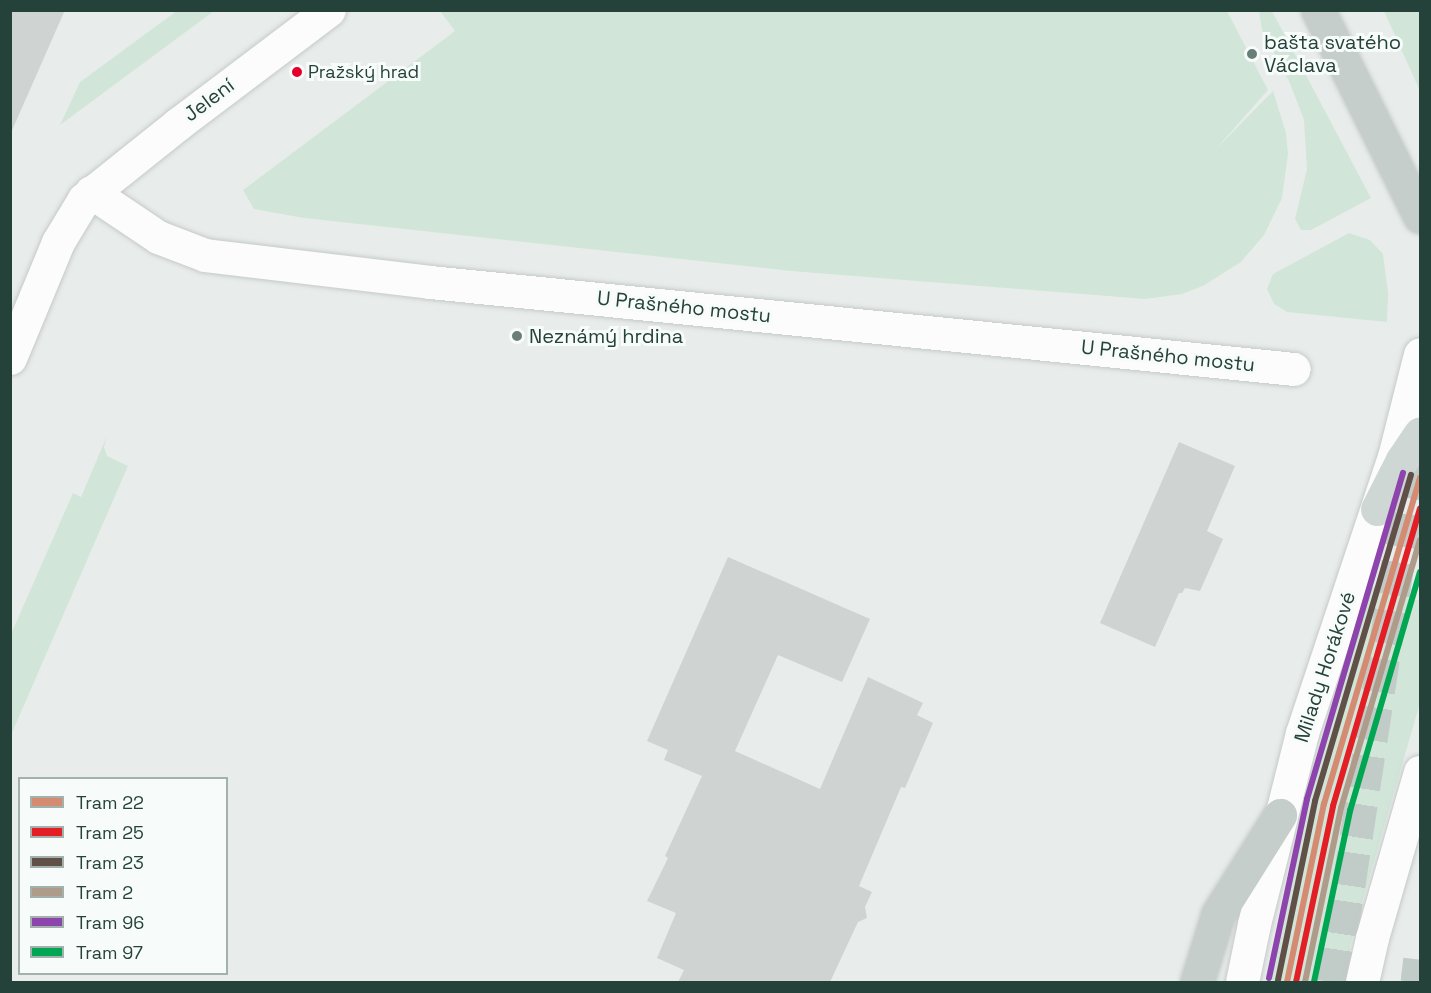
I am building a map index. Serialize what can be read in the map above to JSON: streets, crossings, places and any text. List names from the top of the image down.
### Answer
{
  "streets": {
    "main road": ["Jelení", "U Prašného mostu", "Milady Horákové"]
  },
  "crossings": [
    ["Jelení", "U Prašného mostu"]
  ],
  "places": ["bašta svatého Václava", "Pražský hrad", "Neznámý hrdina"],
  "lines": [
    "tram line 96",
    "tram line 23",
    "tram line 22",
    "tram line 25",
    "tram line 2",
    "tram line 97"
  ],
  "legend": [
    "Tram 22",
    "Tram 25",
    "Tram 23",
    "Tram 2",
    "Tram 96",
    "Tram 97"
  ]
}
